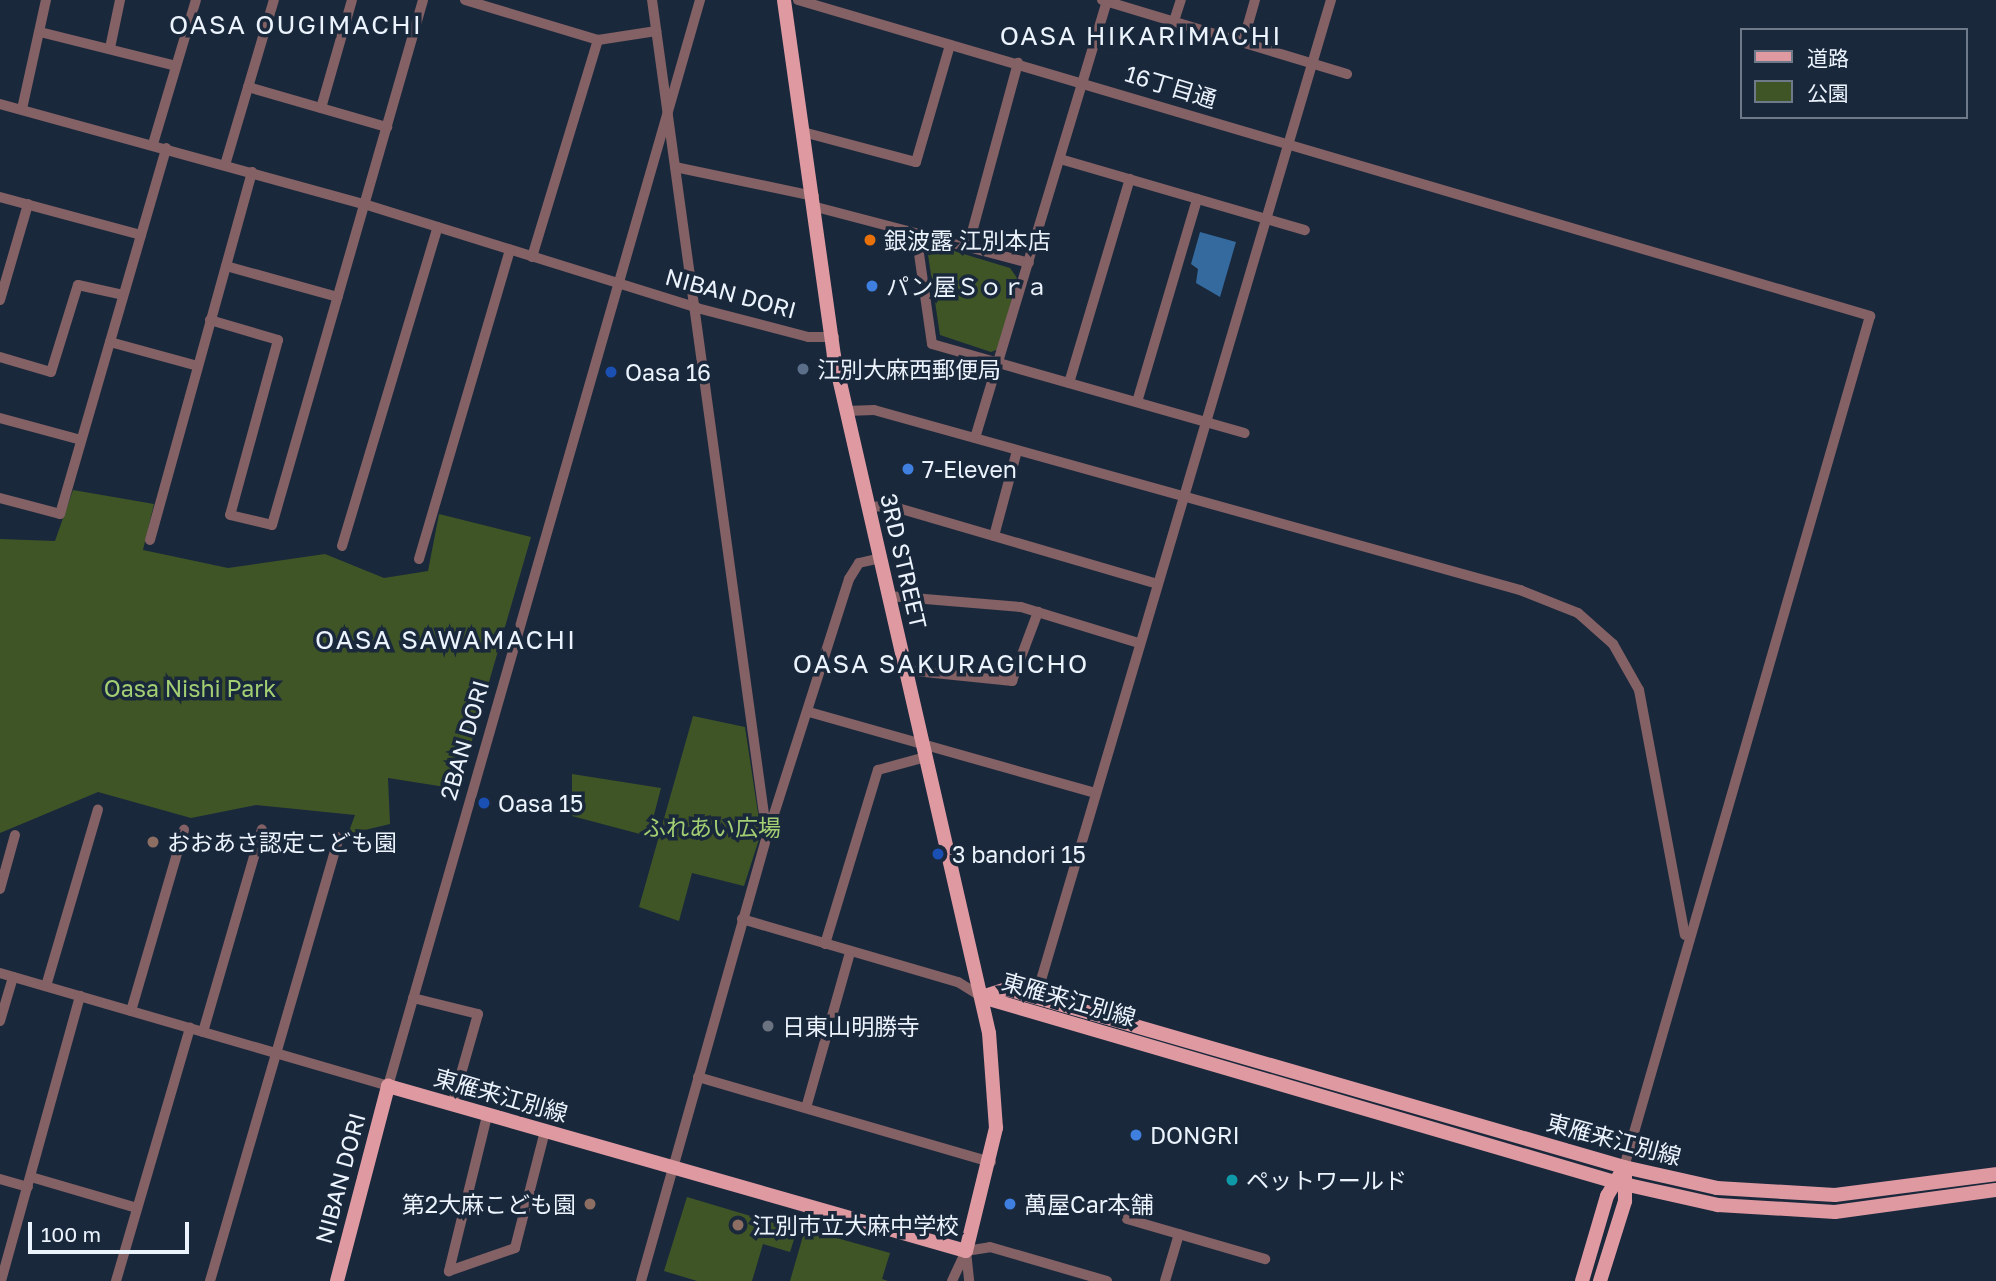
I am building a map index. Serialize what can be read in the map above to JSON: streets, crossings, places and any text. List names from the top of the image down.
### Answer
{
  "streets": {
    "main road": ["NIBAN DORI", "3RD STREET", "東雁来江別線"],
    "street": ["16丁目通", "2BAN DORI"]
  },
  "crossings": [
    ["NIBAN DORI", "3RD STREET"],
    ["NIBAN DORI", "2BAN DORI"],
    ["NIBAN DORI", "東雁来江別線"],
    ["3RD STREET", "東雁来江別線"],
    ["2BAN DORI", "東雁来江別線"]
  ],
  "districts": [
    "OASA OUGIMACHI",
    "OASA HIKARIMACHI",
    "OASA SAWAMACHI",
    "OASA SAKURAGICHO"
  ],
  "parks": ["Oasa Nishi Park", "ふれあい広場"],
  "places": [
    "銀波露 江別本店",
    "パン屋Ｓｏｒａ",
    "江別大麻西郵便局",
    "Oasa 16",
    "7-Eleven",
    "Oasa 15",
    "おおあさ認定こども園",
    "3 bandori 15",
    "日東山明勝寺",
    "DONGRI",
    "ペットワールド",
    "第2大麻こども園",
    "萬屋Car本舗",
    "江別市立大麻中学校"
  ],
  "legend": ["道路", "公園"],
  "scale_bar": "100 m"
}
